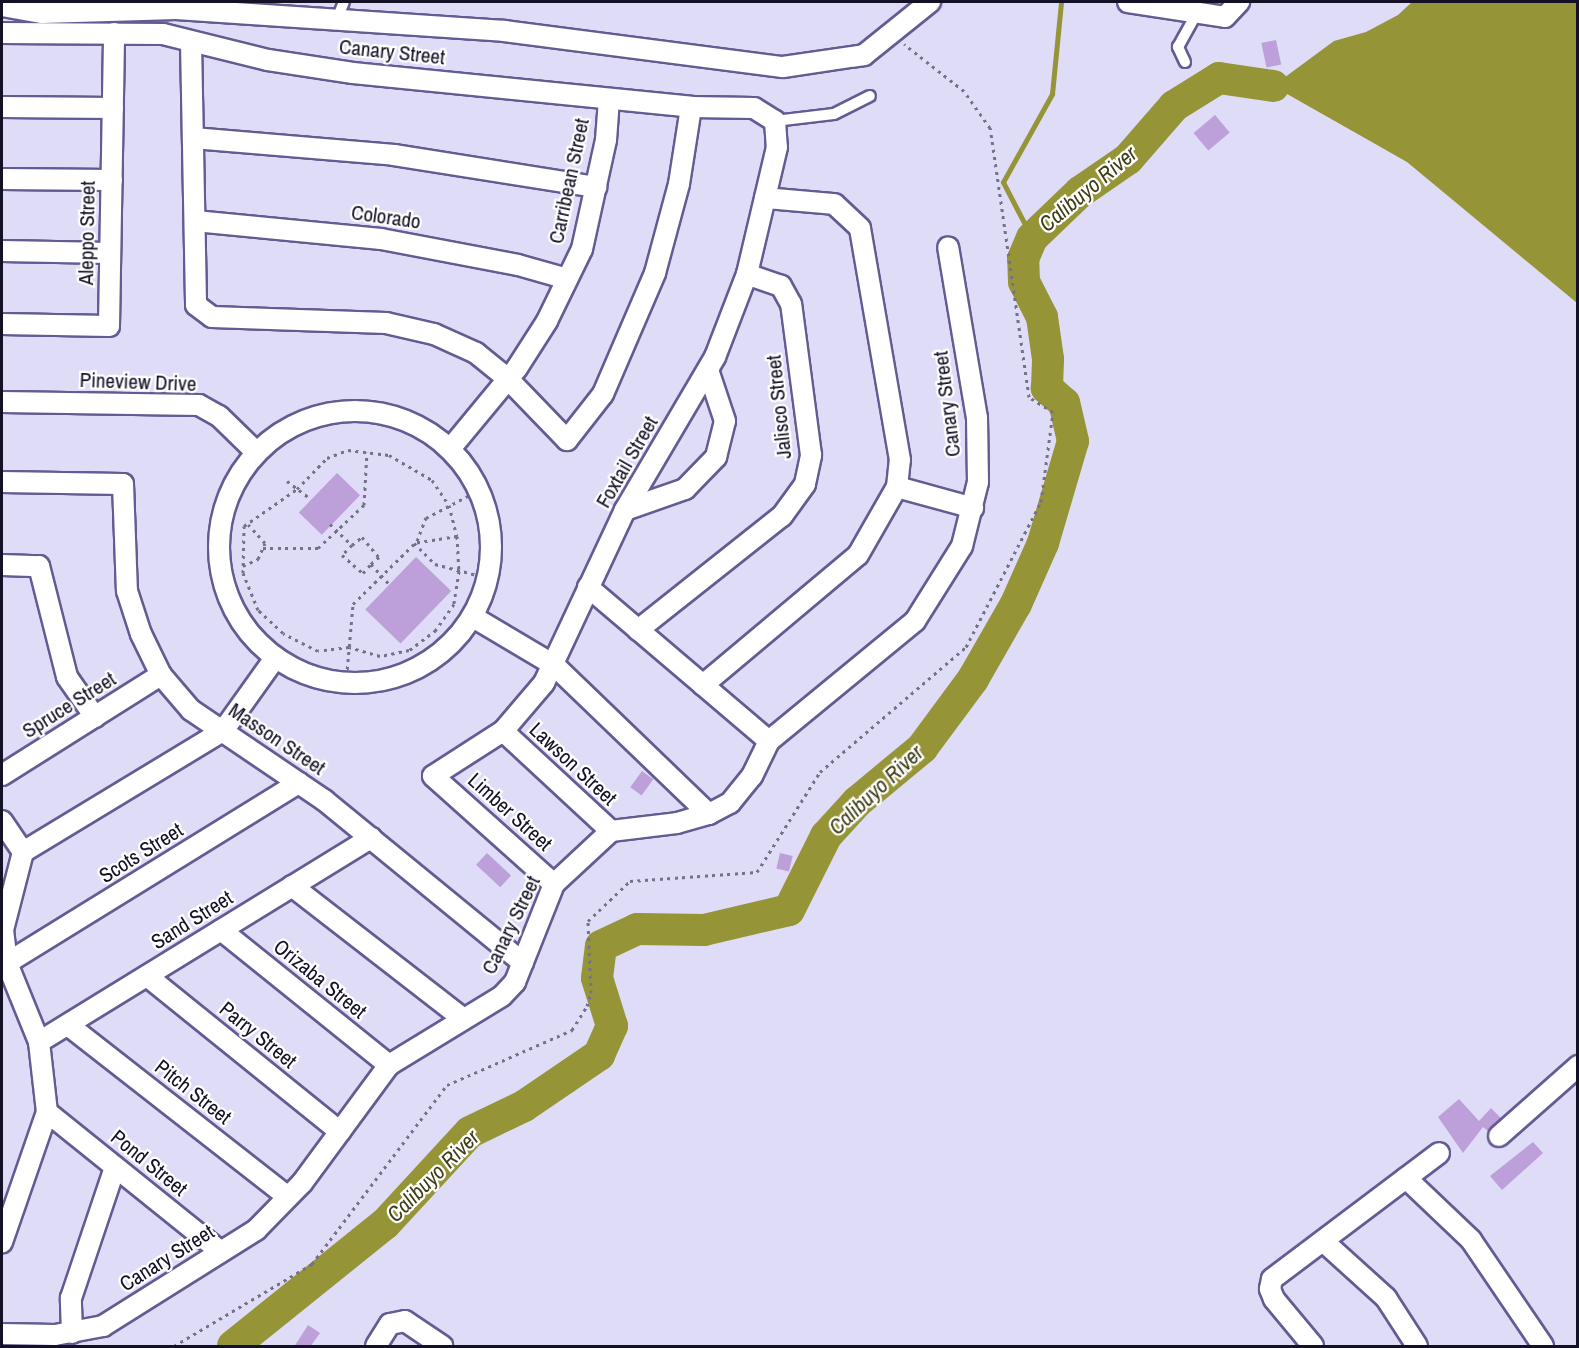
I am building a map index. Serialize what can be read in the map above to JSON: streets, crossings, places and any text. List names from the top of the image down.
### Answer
{
  "streets": {
    "street": [
      "Canary Street",
      "Carribean Street",
      "Colorado",
      "Aleppo Street",
      "Pineview Drive",
      "Jalisco Street",
      "Foxtail Street",
      "Spruce Street",
      "Masson Street",
      "Lawson Street",
      "Limber Street",
      "Scots Street",
      "Sand Street",
      "Orizaba Street",
      "Parry Street",
      "Pitch Street",
      "Pond Street"
    ]
  },
  "crossings": [
    ["Canary Street", "Carribean Street"],
    ["Canary Street", "Aleppo Street"],
    ["Canary Street", "Foxtail Street"],
    ["Canary Street", "Masson Street"],
    ["Canary Street", "Lawson Street"],
    ["Canary Street", "Limber Street"],
    ["Canary Street", "Orizaba Street"],
    ["Canary Street", "Parry Street"],
    ["Canary Street", "Pitch Street"],
    ["Canary Street", "Pond Street"],
    ["Carribean Street", "Colorado"],
    ["Jalisco Street", "Foxtail Street"],
    ["Foxtail Street", "Lawson Street"],
    ["Foxtail Street", "Limber Street"],
    ["Spruce Street", "Masson Street"],
    ["Masson Street", "Scots Street"],
    ["Masson Street", "Sand Street"],
    ["Sand Street", "Orizaba Street"],
    ["Sand Street", "Parry Street"],
    ["Sand Street", "Pitch Street"]
  ],
  "water": ["Calibuyo River"]
}
